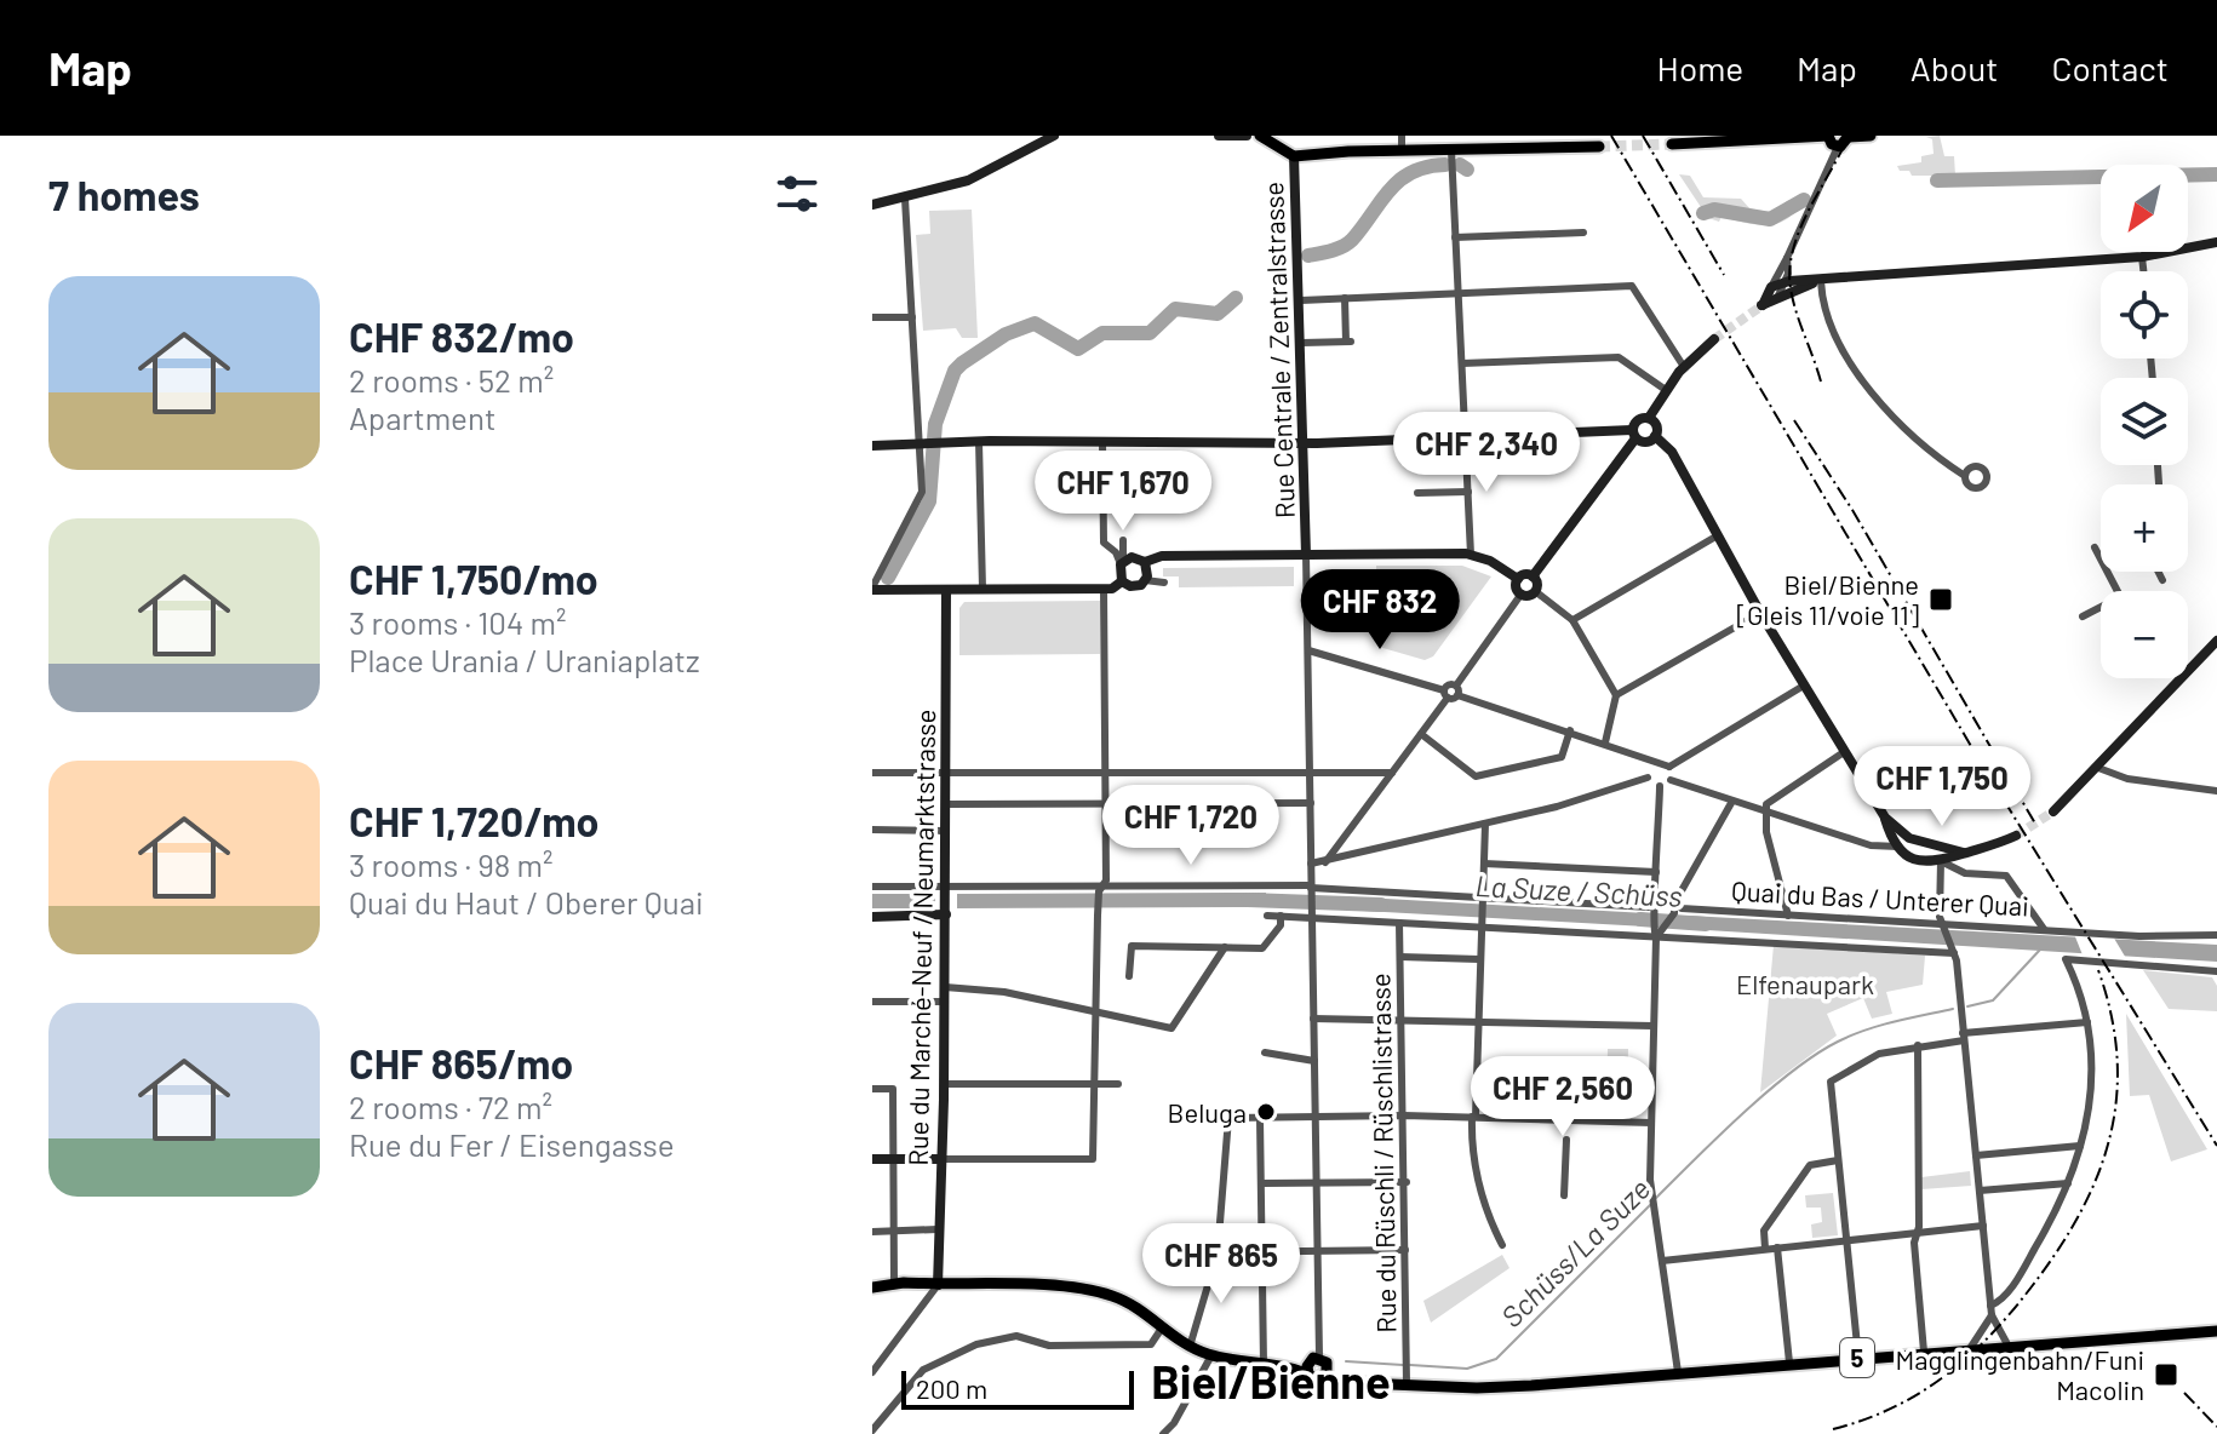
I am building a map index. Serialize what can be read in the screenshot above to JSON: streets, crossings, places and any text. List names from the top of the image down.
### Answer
{
  "streets": {
    "main road": ["Rue Centrale / Zentralstrasse", "Rue du Marché-Neuf / Neumarktstrasse", "5"],
    "street": ["Quai du Bas / Unterer Quai", "Rue du Rüschli / Rüschlistrasse"]
  },
  "crossings": [
    ["Rue Centrale / Zentralstrasse", "Quai du Bas / Unterer Quai"],
    ["Rue Centrale / Zentralstrasse", "5"],
    ["Quai du Bas / Unterer Quai", "Rue du Marché-Neuf / Neumarktstrasse"],
    ["Quai du Bas / Unterer Quai", "Rue du Rüschli / Rüschlistrasse"],
    ["Rue du Marché-Neuf / Neumarktstrasse", "5"],
    ["Rue du Rüschli / Rüschlistrasse", "5"]
  ],
  "districts": ["Biel/Bienne"],
  "water": ["La Suze / Schüss", "Schüss/La Suze"],
  "parks": ["Elfenaupark"],
  "places": {
    "transit": ["Biel/Bienne [Gleis 11/voie 11]", "Magglingenbahn/Funi Macolin"],
    "other": ["Beluga"]
  },
  "scale_bar": "200 m",
  "north": "bottom left",
  "page": {
    "header": "Map",
    "nav": [
      "Home",
      "Map",
      "About",
      "Contact"
    ],
    "heading": "7 homes",
    "map_buttons": ["+", "−"],
    "list": [
      {
        "name": "CHF 832/mo",
        "note": "2 rooms · 52 m² · Apartment"
      },
      {
        "name": "CHF 1,750/mo",
        "note": "3 rooms · 104 m² · Place Urania / Uraniaplatz"
      },
      {
        "name": "CHF 1,720/mo",
        "note": "3 rooms · 98 m² · Quai du Haut / Oberer Quai"
      },
      {
        "name": "CHF 865/mo",
        "note": "2 rooms · 72 m² · Rue du Fer / Eisengasse"
      }
    ],
    "price": [
      "CHF 2,340",
      "CHF 1,670",
      "CHF 832",
      "CHF 1,750",
      "CHF 1,720",
      "CHF 2,560",
      "CHF 865"
    ],
    "scale": "200 m"
  }
}
